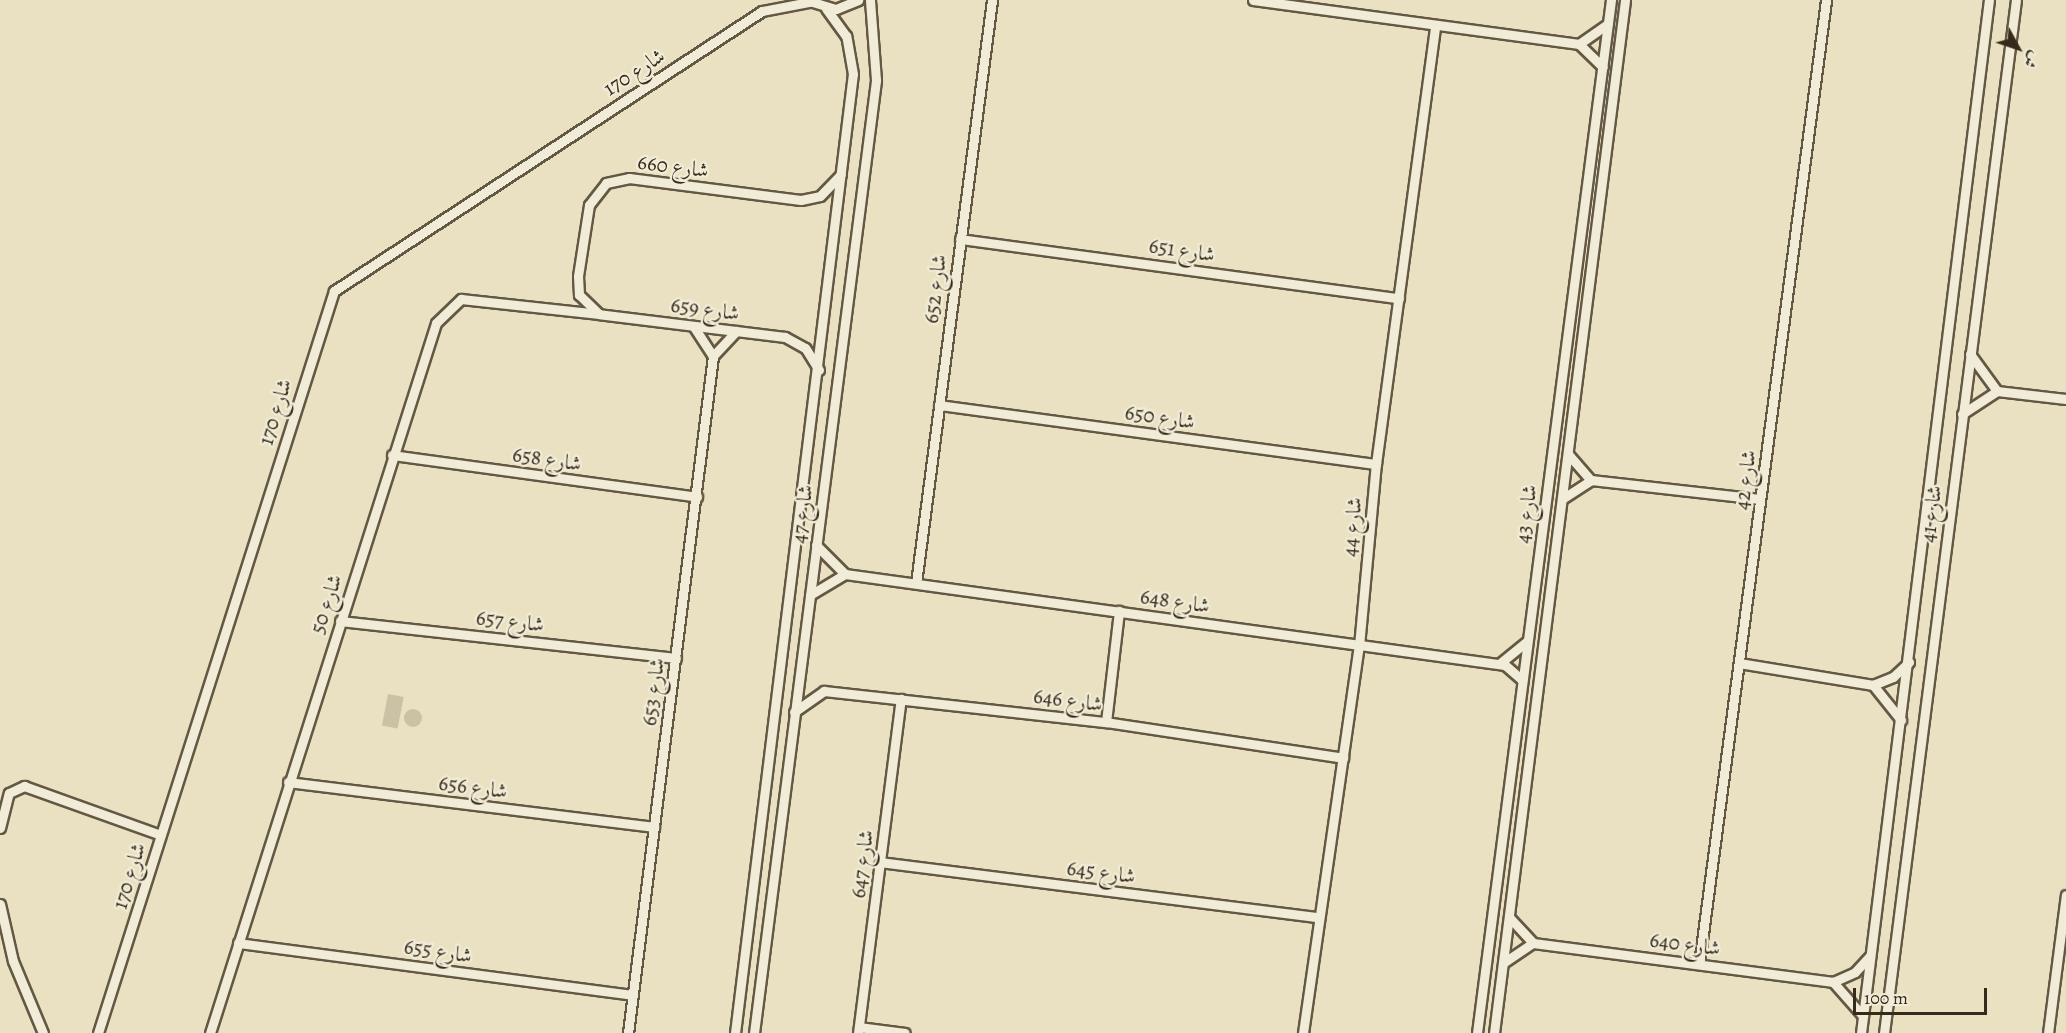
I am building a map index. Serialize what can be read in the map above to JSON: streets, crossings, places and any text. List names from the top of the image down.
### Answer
{
  "streets": {
    "street": [
      "شارع 170",
      "شارع 660",
      "شارع 651",
      "شارع 652",
      "شارع 659",
      "شارع 650",
      "شارع 658",
      "شارع 42",
      "شارع 47",
      "شارع 43",
      "شارع 41",
      "شارع 44",
      "شارع 648",
      "شارع 50",
      "شارع 657",
      "شارع 653",
      "شارع 646",
      "شارع 656",
      "شارع 647",
      "شارع 645",
      "شارع 640",
      "شارع 655"
    ]
  },
  "crossings": [
    ["شارع 660", "شارع 47"],
    ["شارع 651", "شارع 652"],
    ["شارع 651", "شارع 44"],
    ["شارع 652", "شارع 650"],
    ["شارع 652", "شارع 648"],
    ["شارع 659", "شارع 47"],
    ["شارع 659", "شارع 50"],
    ["شارع 650", "شارع 44"],
    ["شارع 658", "شارع 50"],
    ["شارع 658", "شارع 653"],
    ["شارع 42", "شارع 640"],
    ["شارع 47", "شارع 646"],
    ["شارع 43", "شارع 648"],
    ["شارع 44", "شارع 648"],
    ["شارع 44", "شارع 646"],
    ["شارع 44", "شارع 645"],
    ["شارع 50", "شارع 657"],
    ["شارع 50", "شارع 656"],
    ["شارع 50", "شارع 655"],
    ["شارع 657", "شارع 653"],
    ["شارع 653", "شارع 656"],
    ["شارع 653", "شارع 655"],
    ["شارع 646", "شارع 647"],
    ["شارع 647", "شارع 645"]
  ],
  "scale_bar": "100 m",
  "north": "bottom right"
}
